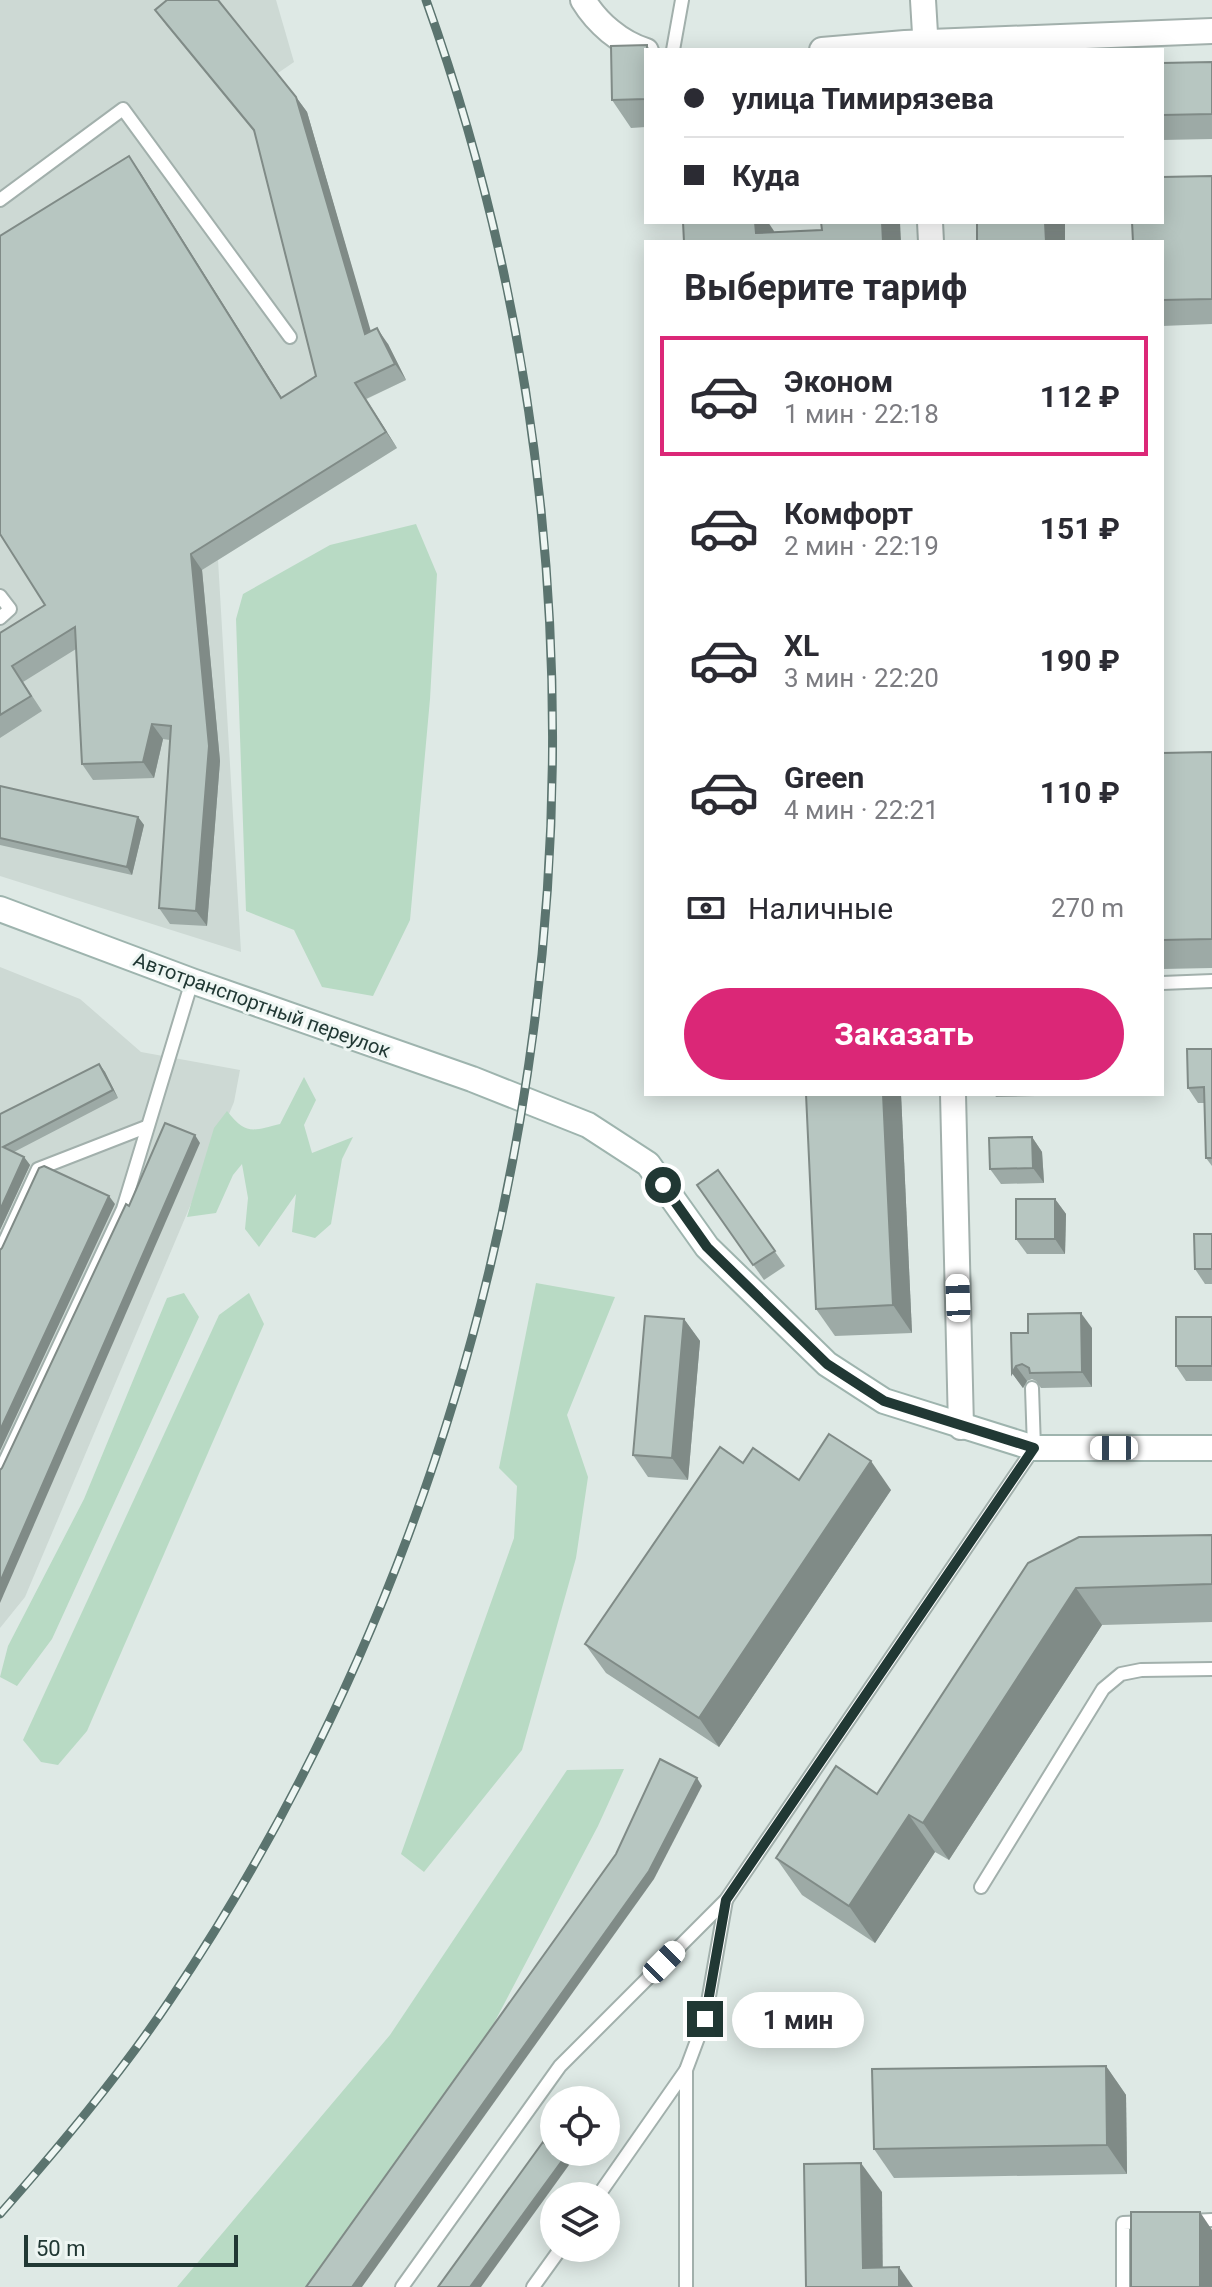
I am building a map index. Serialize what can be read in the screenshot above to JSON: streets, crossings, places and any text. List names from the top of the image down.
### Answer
{
  "streets": {
    "main road": ["Автотранспортный переулок"]
  },
  "scale_bar": "50 m",
  "page": {
    "banner": ["улица Тимирязева", "Куда"],
    "heading": "Выберите тариф",
    "list": [
      {
        "name": "Эконом",
        "note": "1 мин · 22:18",
        "value": "112 ₽"
      },
      {
        "name": "Комфорт",
        "note": "2 мин · 22:19",
        "value": "151 ₽"
      },
      {
        "name": "XL",
        "note": "3 мин · 22:20",
        "value": "190 ₽"
      },
      {
        "name": "Green",
        "note": "4 мин · 22:21",
        "value": "110 ₽"
      }
    ],
    "pay": ["Наличные", "270 m"],
    "buttons": "Заказать",
    "bubble": "1 мин",
    "scale": "50 m"
  }
}
